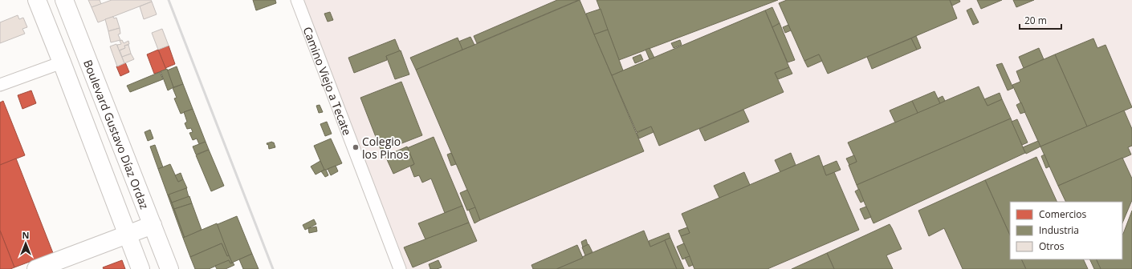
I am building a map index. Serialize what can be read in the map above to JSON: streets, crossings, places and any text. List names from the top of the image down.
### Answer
{
  "streets": {
    "main road": ["Boulevard Gustavo Díaz Ordaz"],
    "street": ["Camino Viejo a Tecate"]
  },
  "places": ["Colegio los Pinos"],
  "legend": ["Comercios", "Industria", "Otros"],
  "scale_bar": "20 m",
  "north": "top"
}
